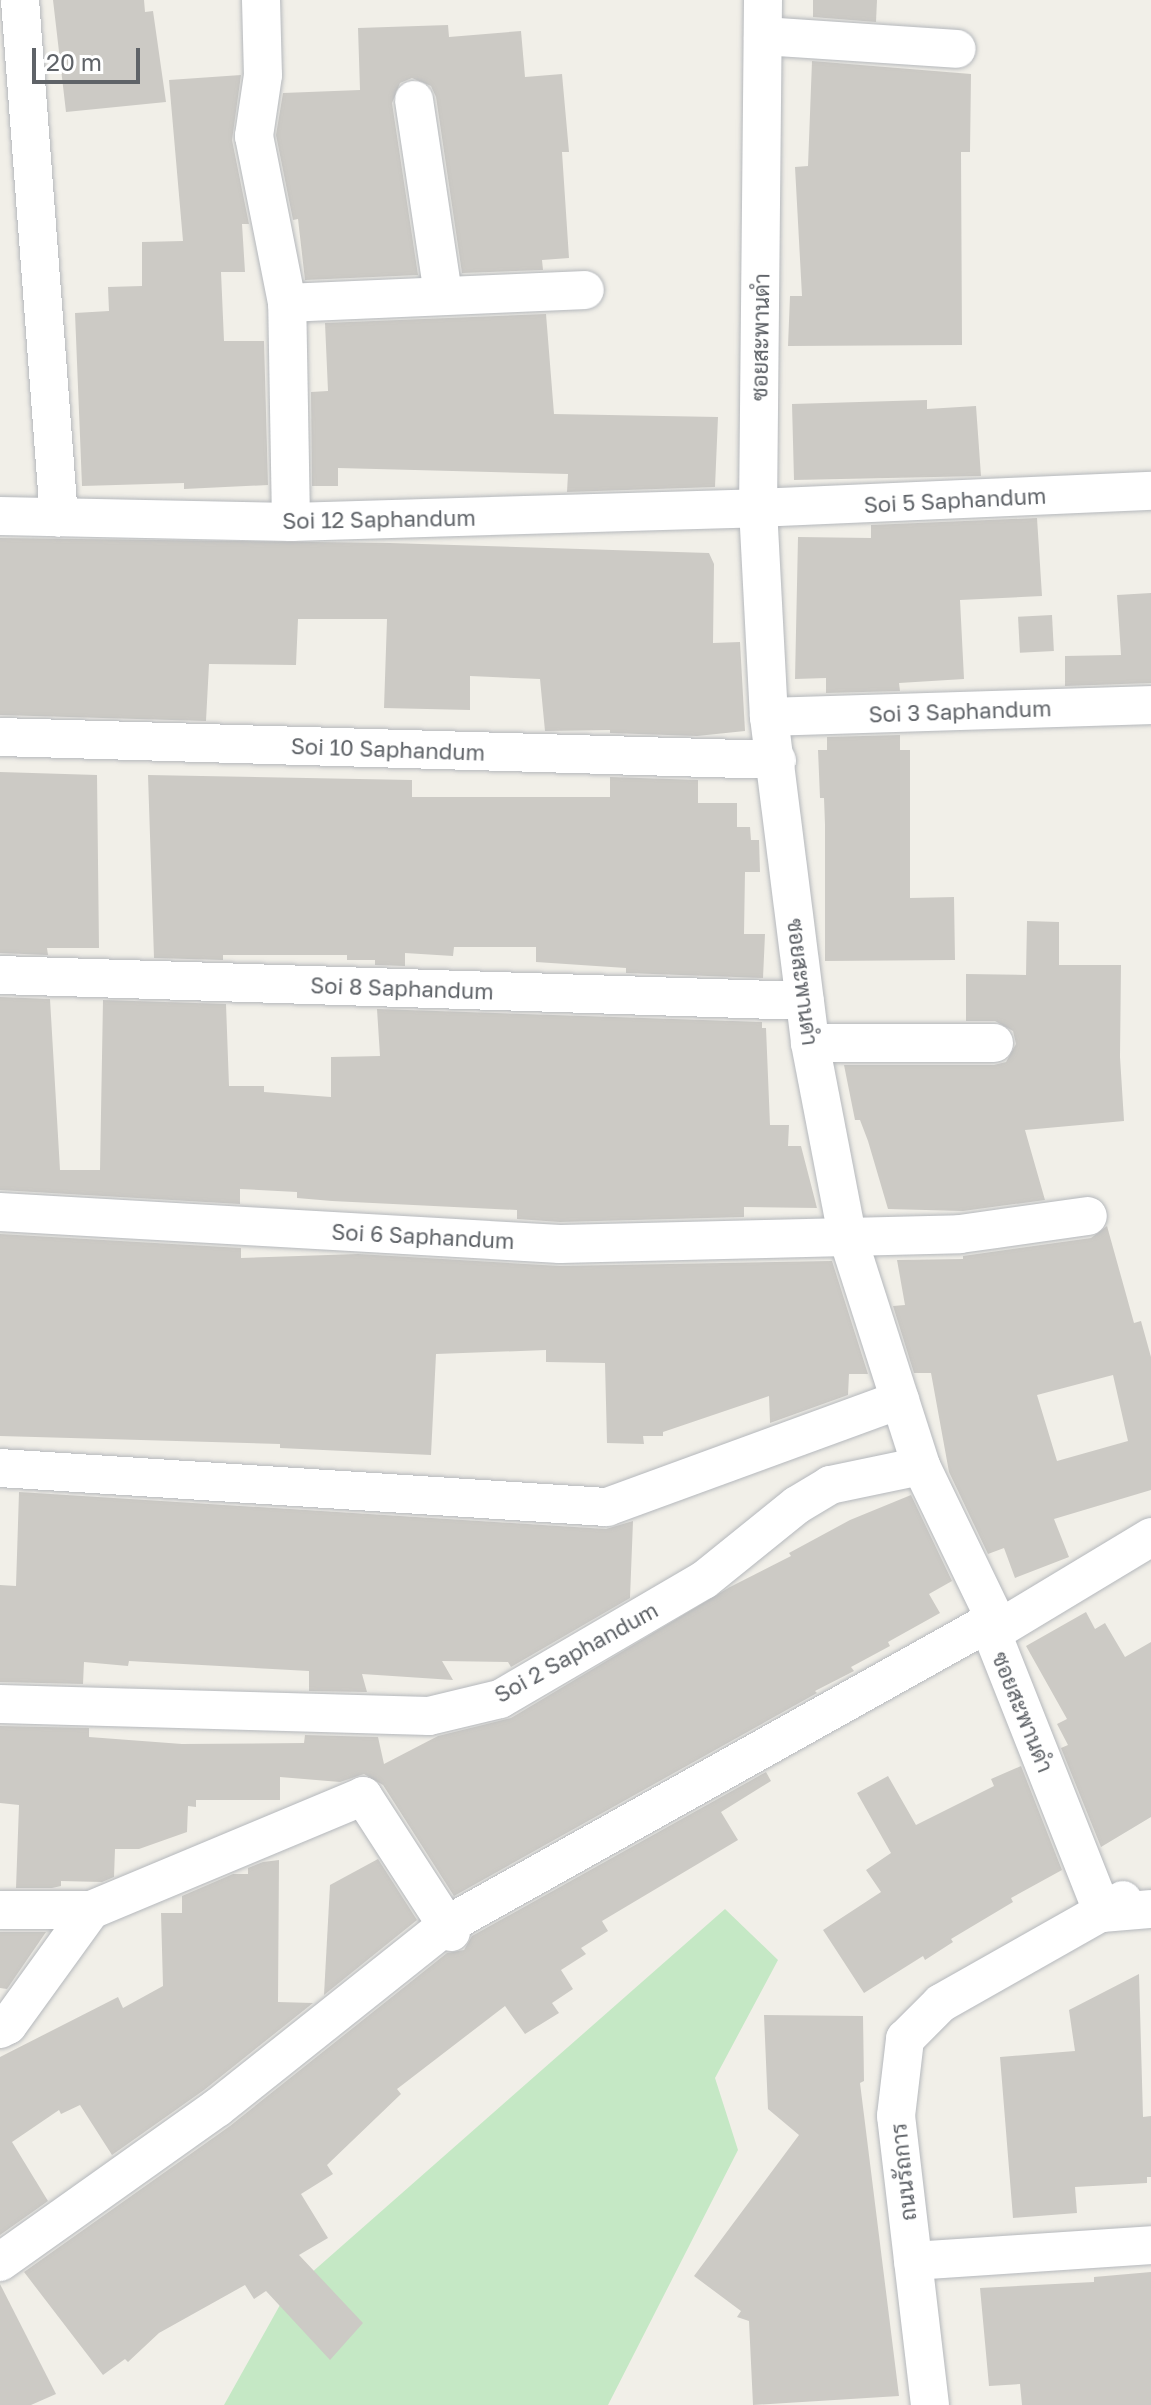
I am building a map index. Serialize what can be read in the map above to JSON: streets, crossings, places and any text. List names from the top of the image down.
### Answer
{
  "streets": {
    "street": [
      "ซอยสะพานดำ",
      "Soi 5 Saphandum",
      "Soi 12 Saphandum",
      "Soi 3 Saphandum",
      "Soi 10 Saphandum",
      "Soi 8 Saphandum",
      "Soi 6 Saphandum",
      "Soi 2 Saphandum",
      "ถนนรัถการ"
    ]
  },
  "crossings": [
    ["ซอยสะพานดำ", "Soi 5 Saphandum"],
    ["ซอยสะพานดำ", "Soi 12 Saphandum"],
    ["ซอยสะพานดำ", "Soi 3 Saphandum"],
    ["ซอยสะพานดำ", "Soi 10 Saphandum"],
    ["ซอยสะพานดำ", "Soi 8 Saphandum"],
    ["ซอยสะพานดำ", "Soi 6 Saphandum"],
    ["ซอยสะพานดำ", "Soi 2 Saphandum"],
    ["ซอยสะพานดำ", "ถนนรัถการ"],
    ["Soi 5 Saphandum", "Soi 12 Saphandum"]
  ],
  "scale_bar": "20 m"
}
